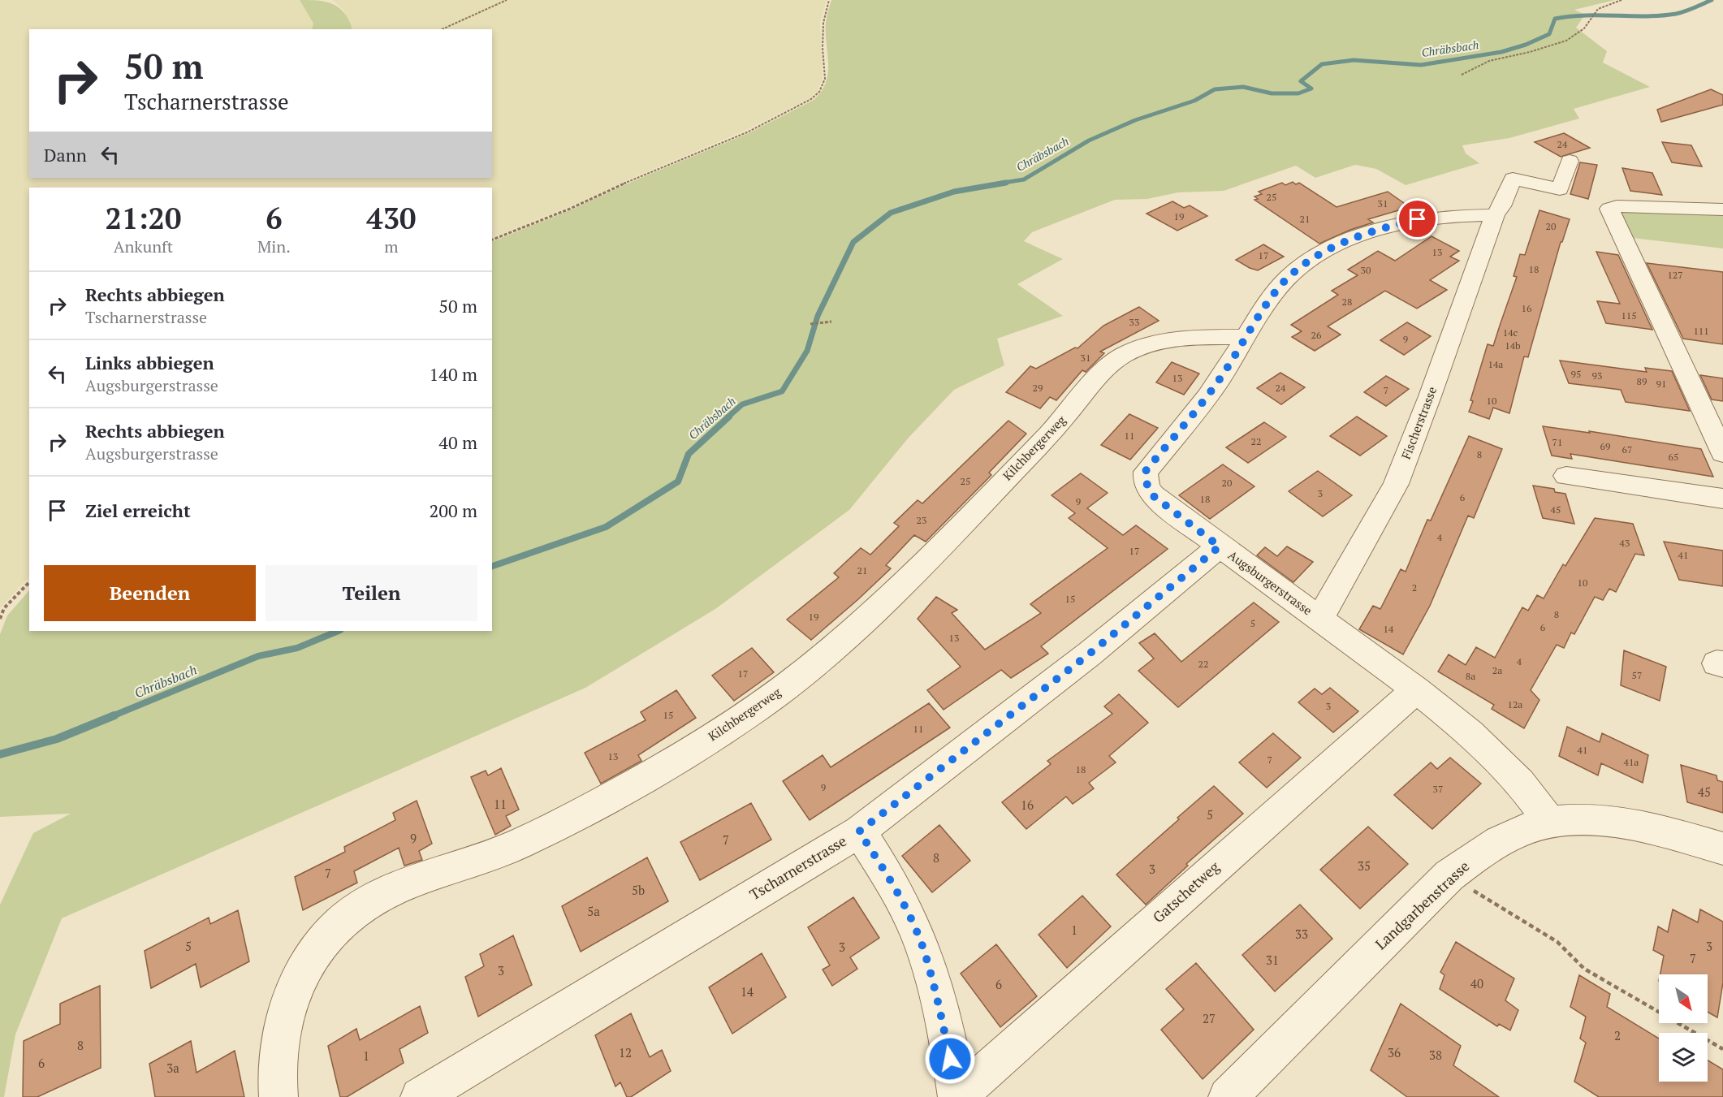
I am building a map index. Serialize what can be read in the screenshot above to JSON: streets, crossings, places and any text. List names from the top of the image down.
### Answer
{
  "streets": {
    "street": [
      "Fischerstrasse",
      "Kilchbergerweg",
      "Augsburgerstrasse",
      "Tscharnerstrasse",
      "Gatschetweg",
      "Landgarbenstrasse"
    ]
  },
  "crossings": [
    ["Fischerstrasse", "Augsburgerstrasse"],
    ["Kilchbergerweg", "Augsburgerstrasse"],
    ["Augsburgerstrasse", "Tscharnerstrasse"],
    ["Augsburgerstrasse", "Gatschetweg"],
    ["Augsburgerstrasse", "Landgarbenstrasse"]
  ],
  "water": ["Chräbsbach"],
  "house_numbers": [
    "24",
    "25",
    "31",
    "19",
    "21",
    "20",
    "13",
    "17",
    "18",
    "30",
    "127",
    "28",
    "16",
    "115",
    "33",
    "111",
    "14c",
    "26",
    "9",
    "14b",
    "31",
    "14a",
    "95",
    "93",
    "13",
    "89",
    "91",
    "29",
    "24",
    "7",
    "10",
    "11",
    "22",
    "71",
    "69",
    "67",
    "8",
    "65",
    "25",
    "20",
    "3",
    "6",
    "18",
    "9",
    "45",
    "23",
    "4",
    "43",
    "17",
    "41",
    "21",
    "10",
    "2",
    "15",
    "8",
    "19",
    "5",
    "6",
    "14",
    "13",
    "4",
    "22",
    "2a",
    "17",
    "57",
    "8a",
    "12a",
    "3",
    "15",
    "11",
    "41",
    "13",
    "7",
    "41a",
    "18",
    "9",
    "37",
    "45",
    "11",
    "16",
    "5",
    "9",
    "7",
    "8",
    "35",
    "3",
    "7",
    "5b",
    "5a",
    "1",
    "33",
    "5",
    "3",
    "3",
    "7",
    "31",
    "3",
    "40",
    "6",
    "14",
    "27",
    "2",
    "8",
    "12",
    "36",
    "38",
    "1",
    "6",
    "3a"
  ],
  "north": "bottom right",
  "page": {
    "turn": ["50 m", "Tscharnerstrasse"],
    "then": "Dann",
    "eta": [
      "21:20",
      "Ankunft",
      "6",
      "Min.",
      "430",
      "m"
    ],
    "list": [
      {
        "name": "Rechts abbiegen",
        "note": "Tscharnerstrasse",
        "value": "50 m"
      },
      {
        "name": "Links abbiegen",
        "note": "Augsburgerstrasse",
        "value": "140 m"
      },
      {
        "name": "Rechts abbiegen",
        "note": "Augsburgerstrasse",
        "value": "40 m"
      },
      {
        "name": "Ziel erreicht",
        "value": "200 m"
      }
    ],
    "buttons": ["Beenden", "Teilen"]
  }
}
